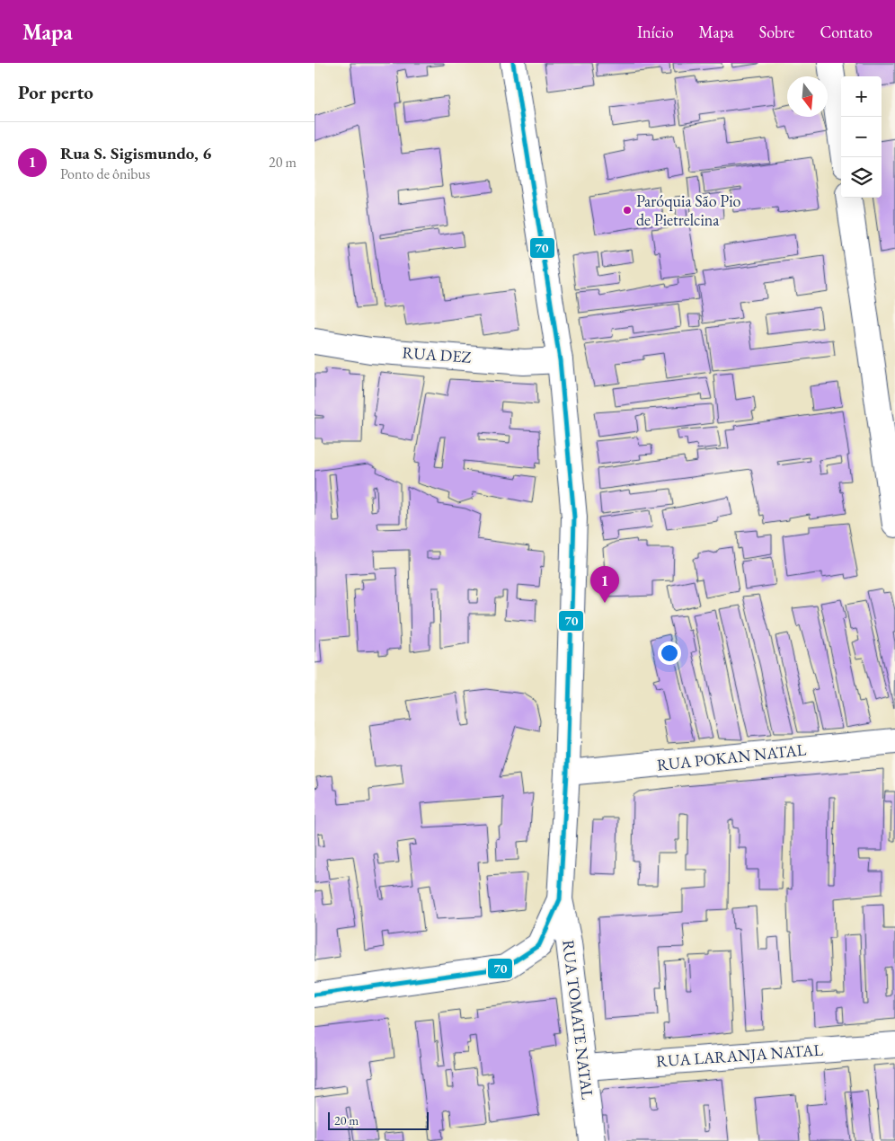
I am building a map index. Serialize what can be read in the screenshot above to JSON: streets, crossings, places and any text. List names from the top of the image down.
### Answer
{
  "streets": {
    "street": [
      "RUA DEZ",
      "RUA POKAN NATAL",
      "RUA TOMATE NATAL",
      "RUA LARANJA NATAL"
    ]
  },
  "crossings": [
    ["RUA TOMATE NATAL", "RUA LARANJA NATAL"]
  ],
  "places": ["Paróquia São Pio de Pietrelcina"],
  "lines": ["transit line 70"],
  "scale_bar": "20 m",
  "north": "bottom",
  "page": {
    "header": "Mapa",
    "nav": [
      "Início",
      "Mapa",
      "Sobre",
      "Contato"
    ],
    "heading": "Por perto",
    "map_buttons": ["+", "−"],
    "list": [
      {
        "mark": "1",
        "name": "Rua S. Sigismundo, 6",
        "note": "Ponto de ônibus",
        "value": "20 m"
      }
    ],
    "pins": "1",
    "scale": "20 m"
  }
}
